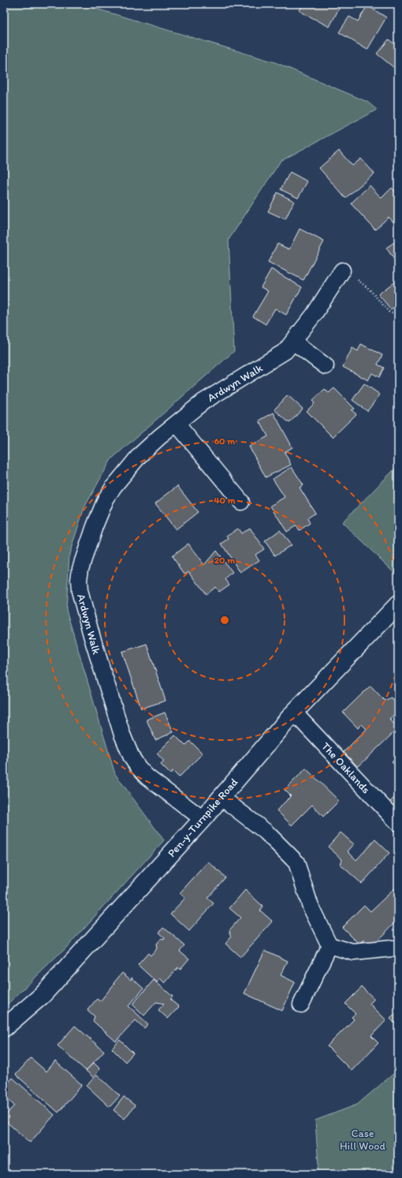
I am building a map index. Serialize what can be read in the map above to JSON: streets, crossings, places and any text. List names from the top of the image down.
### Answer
{
  "streets": {
    "street": ["Ardwyn Walk", "The Oaklands", "Pen-y-Turnpike Road"]
  },
  "crossings": [
    ["Ardwyn Walk", "Pen-y-Turnpike Road"],
    ["The Oaklands", "Pen-y-Turnpike Road"]
  ],
  "parks": ["Case Hill Wood"],
  "rings": ["60 m", "40 m", "20 m"]
}
